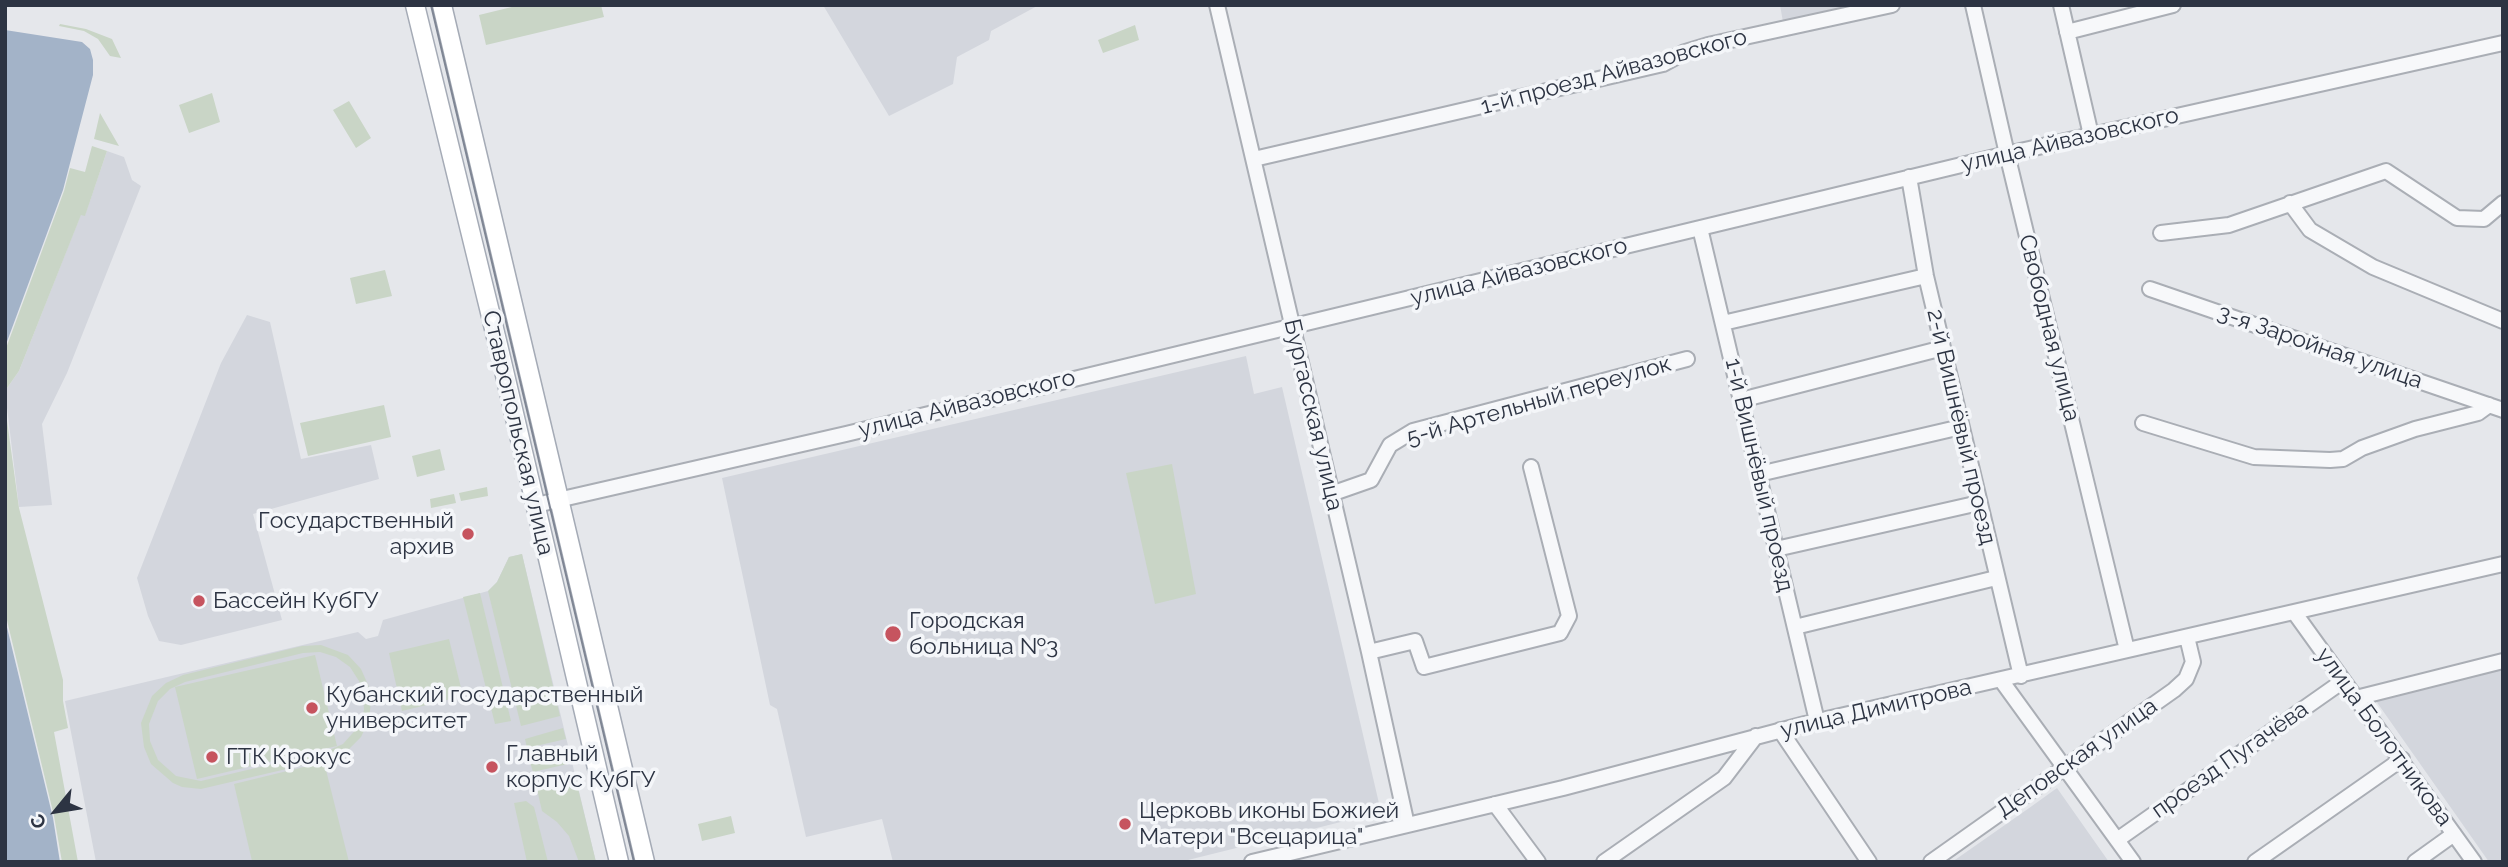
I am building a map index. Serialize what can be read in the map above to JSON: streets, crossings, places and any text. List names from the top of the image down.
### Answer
{
  "streets": {
    "main road": ["Ставропольская улица"],
    "street": [
      "1-й проезд Айвазовского",
      "улица Айвазовского",
      "Свободная улица",
      "3-я Заройная улица",
      "5-й Артельный переулок",
      "Бургасская улица",
      "2-й Вишнёвый проезд",
      "1-й Вишнёвый проезд",
      "улица Димитрова",
      "улица Болотникова",
      "Деповская улица",
      "проезд Пугачёва"
    ]
  },
  "crossings": [
    ["1-й проезд Айвазовского", "Бургасская улица"],
    ["улица Айвазовского", "Свободная улица"],
    ["улица Айвазовского", "Бургасская улица"],
    ["улица Айвазовского", "2-й Вишнёвый проезд"],
    ["улица Айвазовского", "Ставропольская улица"],
    ["улица Айвазовского", "1-й Вишнёвый проезд"],
    ["Свободная улица", "улица Димитрова"],
    ["5-й Артельный переулок", "Бургасская улица"],
    ["Бургасская улица", "улица Димитрова"],
    ["2-й Вишнёвый проезд", "улица Димитрова"],
    ["1-й Вишнёвый проезд", "улица Димитрова"],
    ["улица Димитрова", "улица Болотникова"],
    ["улица Димитрова", "Деповская улица"],
    ["улица Болотникова", "проезд Пугачёва"]
  ],
  "places": [
    "Государственный архив",
    "Бассейн КубГУ",
    "Городская больница №3",
    "Кубанский государственный университет",
    "ГТК Крокус",
    "Главный корпус КубГУ",
    "Церковь иконы Божией Матери \"Всецарица\""
  ],
  "north": "bottom left"
}
